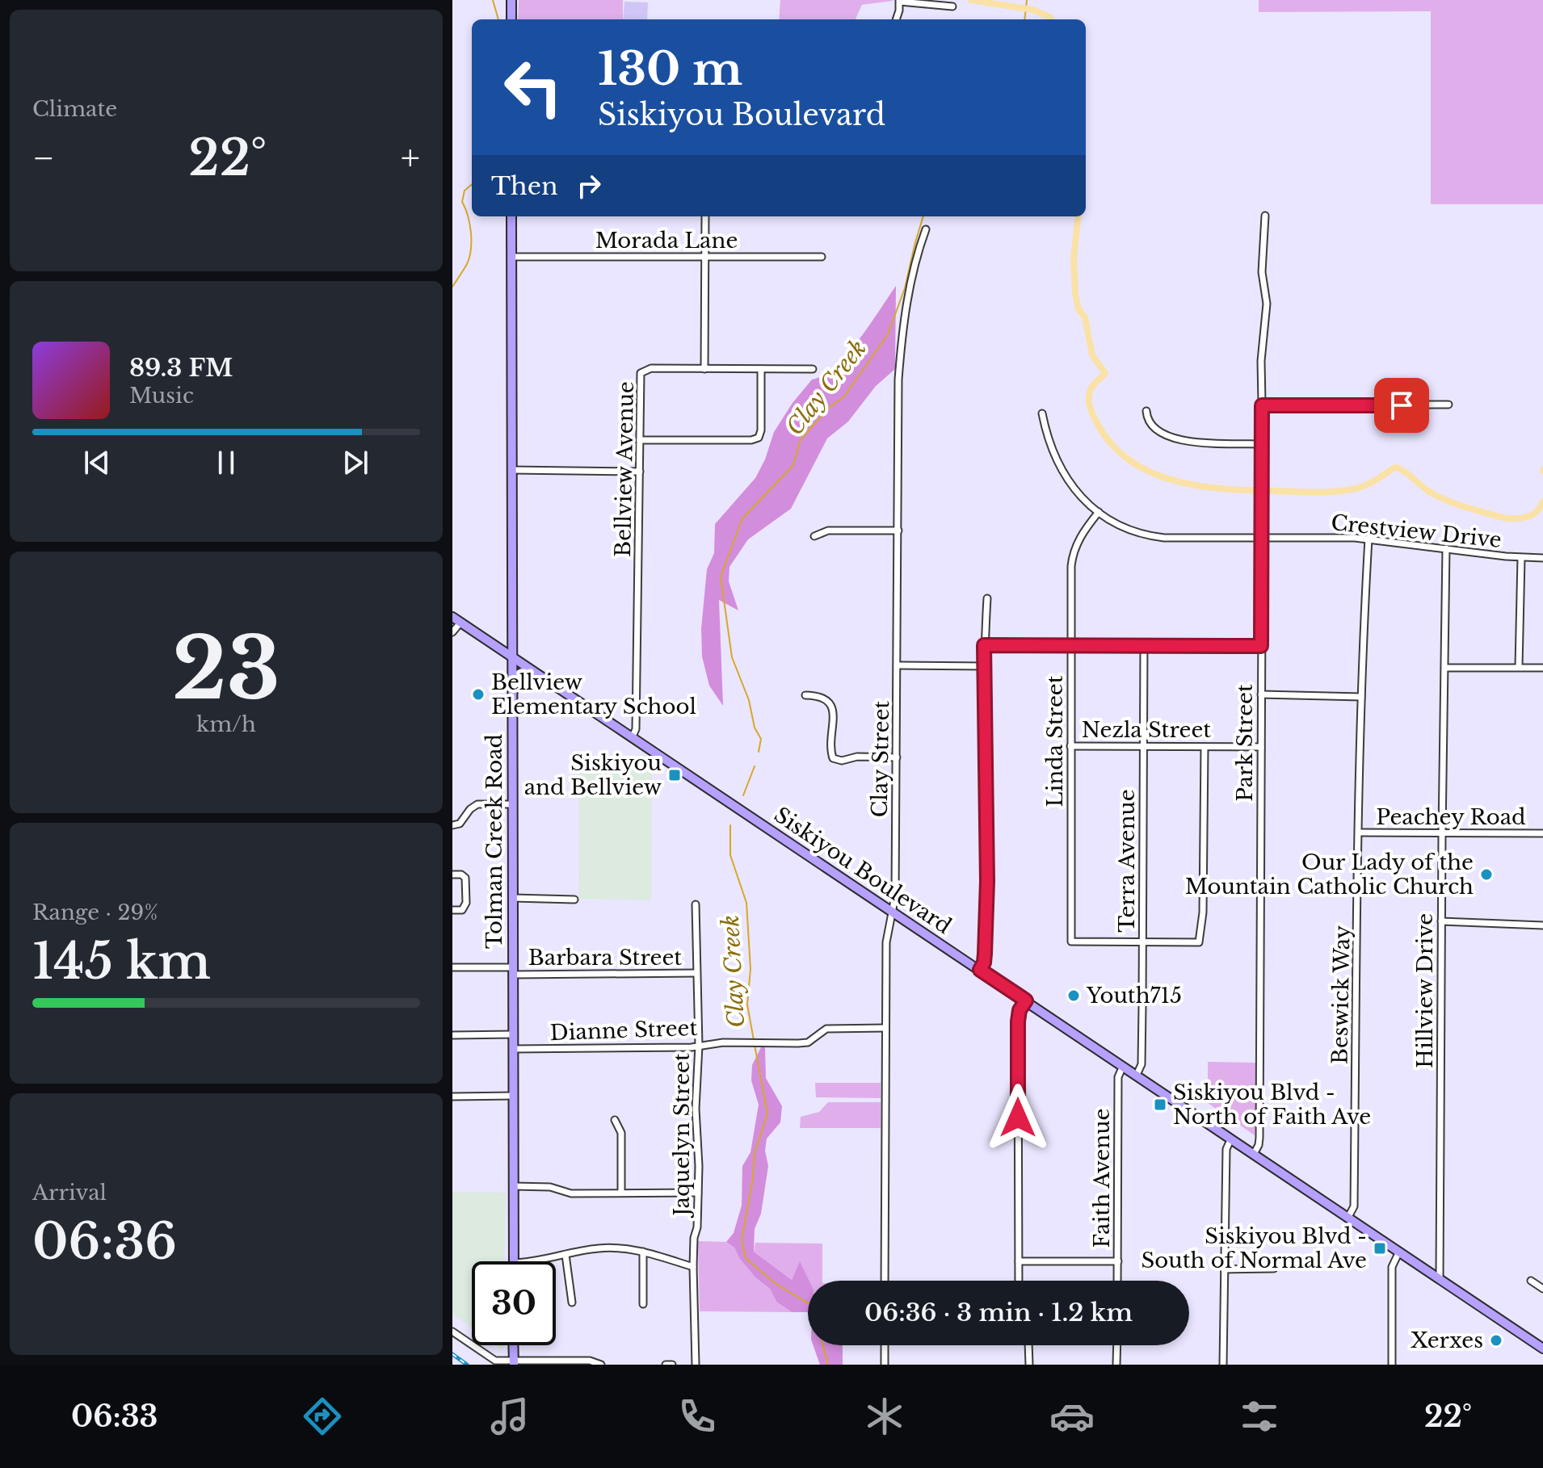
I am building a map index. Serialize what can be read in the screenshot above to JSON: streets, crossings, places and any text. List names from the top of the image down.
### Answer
{
  "streets": {
    "main road": ["Tolman Creek Road", "Siskiyou Boulevard"],
    "street": [
      "Morada Lane",
      "Bellview Avenue",
      "Crestview Drive",
      "Nezla Street",
      "Linda Street",
      "Park Street",
      "Clay Street",
      "Peachey Road",
      "Terra Avenue",
      "Barbara Street",
      "Hillview Drive",
      "Beswick Way",
      "Dianne Street",
      "Jaquelyn Street",
      "Faith Avenue"
    ]
  },
  "crossings": [
    ["Morada Lane", "Tolman Creek Road"],
    ["Bellview Avenue", "Siskiyou Boulevard"],
    ["Crestview Drive", "Linda Street"],
    ["Crestview Drive", "Park Street"],
    ["Crestview Drive", "Hillview Drive"],
    ["Crestview Drive", "Beswick Way"],
    ["Nezla Street", "Linda Street"],
    ["Nezla Street", "Park Street"],
    ["Nezla Street", "Terra Avenue"],
    ["Linda Street", "Terra Avenue"],
    ["Park Street", "Siskiyou Boulevard"],
    ["Clay Street", "Siskiyou Boulevard"],
    ["Clay Street", "Dianne Street"],
    ["Peachey Road", "Hillview Drive"],
    ["Peachey Road", "Beswick Way"],
    ["Tolman Creek Road", "Siskiyou Boulevard"],
    ["Tolman Creek Road", "Barbara Street"],
    ["Tolman Creek Road", "Dianne Street"],
    ["Terra Avenue", "Siskiyou Boulevard"],
    ["Siskiyou Boulevard", "Hillview Drive"],
    ["Siskiyou Boulevard", "Beswick Way"],
    ["Siskiyou Boulevard", "Faith Avenue"],
    ["Barbara Street", "Jaquelyn Street"],
    ["Dianne Street", "Jaquelyn Street"]
  ],
  "water": ["Clay Creek"],
  "places": {
    "other": [
      "Bellview Elementary School",
      "Our Lady of the Mountain Catholic Church",
      "Youth715",
      "Xerxes"
    ],
    "transit": ["Siskiyou and Bellview", "Siskiyou Blvd - North of Faith Ave", "Siskiyou Blvd - South of Normal Ave"]
  },
  "page": {
    "tile": [
      "Climate",
      ["23", "km/h"],
      ["Range · 29%", "145 km"],
      ["Arrival", "06:36"]
    ],
    "turn": ["130 m", "Siskiyou Boulevard"],
    "heat": ["−", "22°", "+"],
    "then": "Then",
    "song": ["89.3 FM", "Music"],
    "limit": "30",
    "trip": "06:36 · 3 min · 1.2 km",
    "tabs": ["06:33", "22°"]
  }
}
